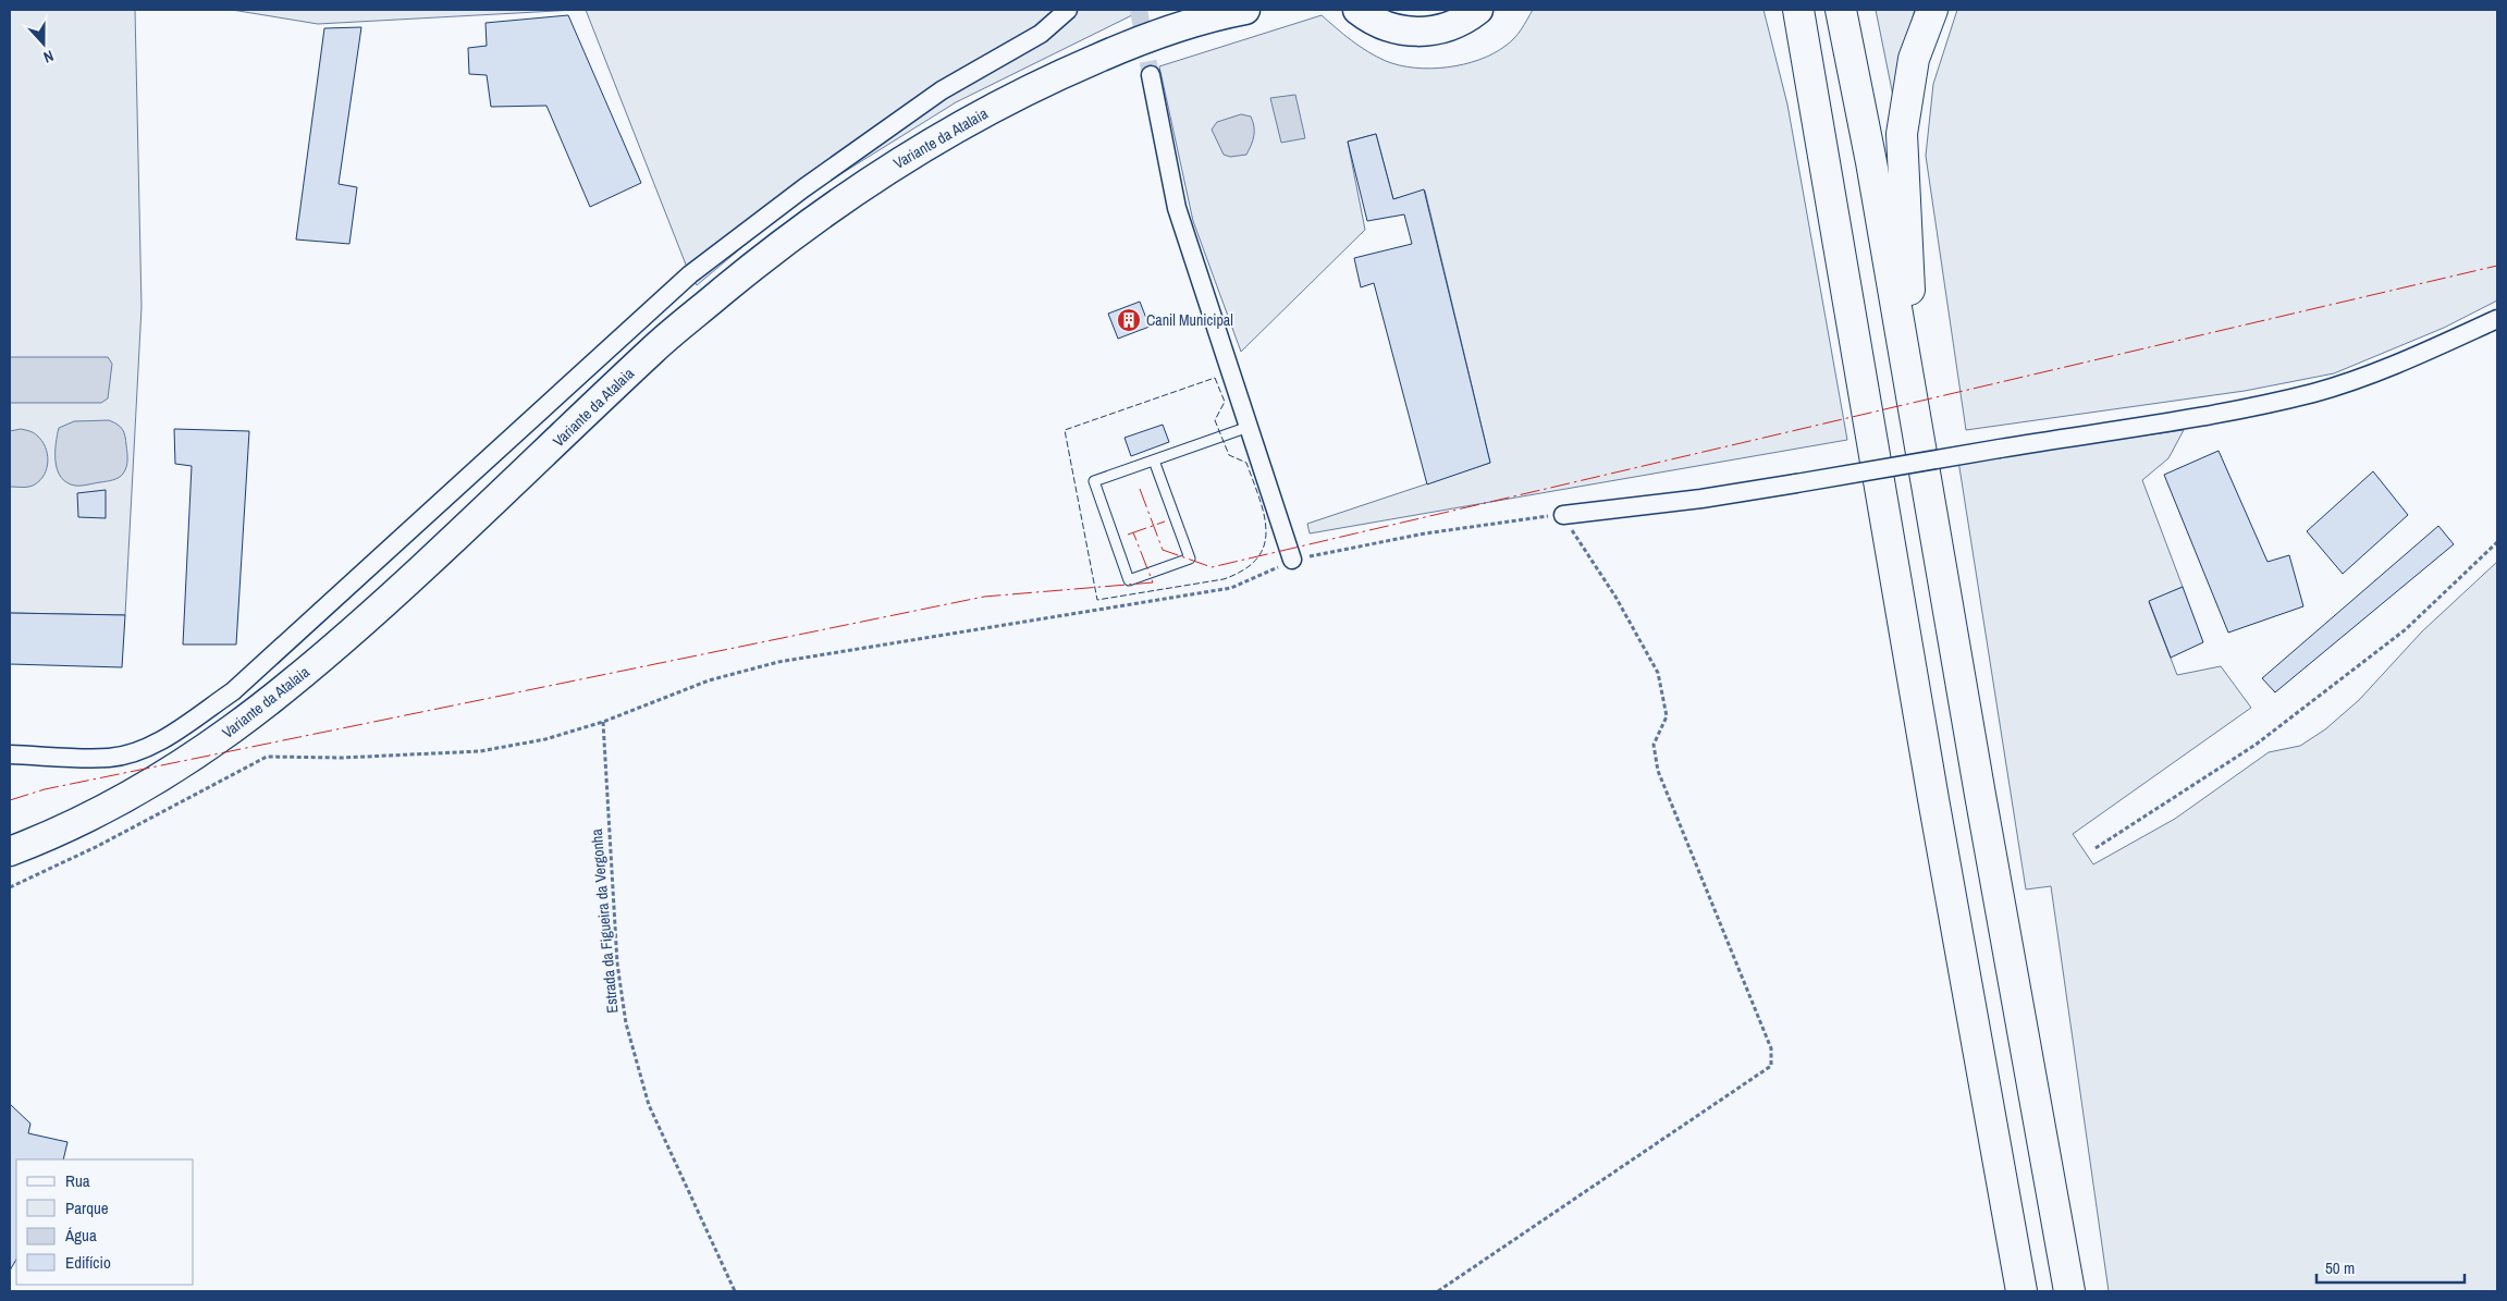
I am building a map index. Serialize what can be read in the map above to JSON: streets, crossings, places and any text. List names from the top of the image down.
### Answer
{
  "streets": {
    "main road": ["Variante da Atalaia"],
    "path": ["Estrada da Figueira da Vergonha"]
  },
  "places": {
    "building": ["Canil Municipal"]
  },
  "legend": [
    "Rua",
    "Parque",
    "Água",
    "Edifício"
  ],
  "scale_bar": "50 m",
  "north": "bottom"
}
